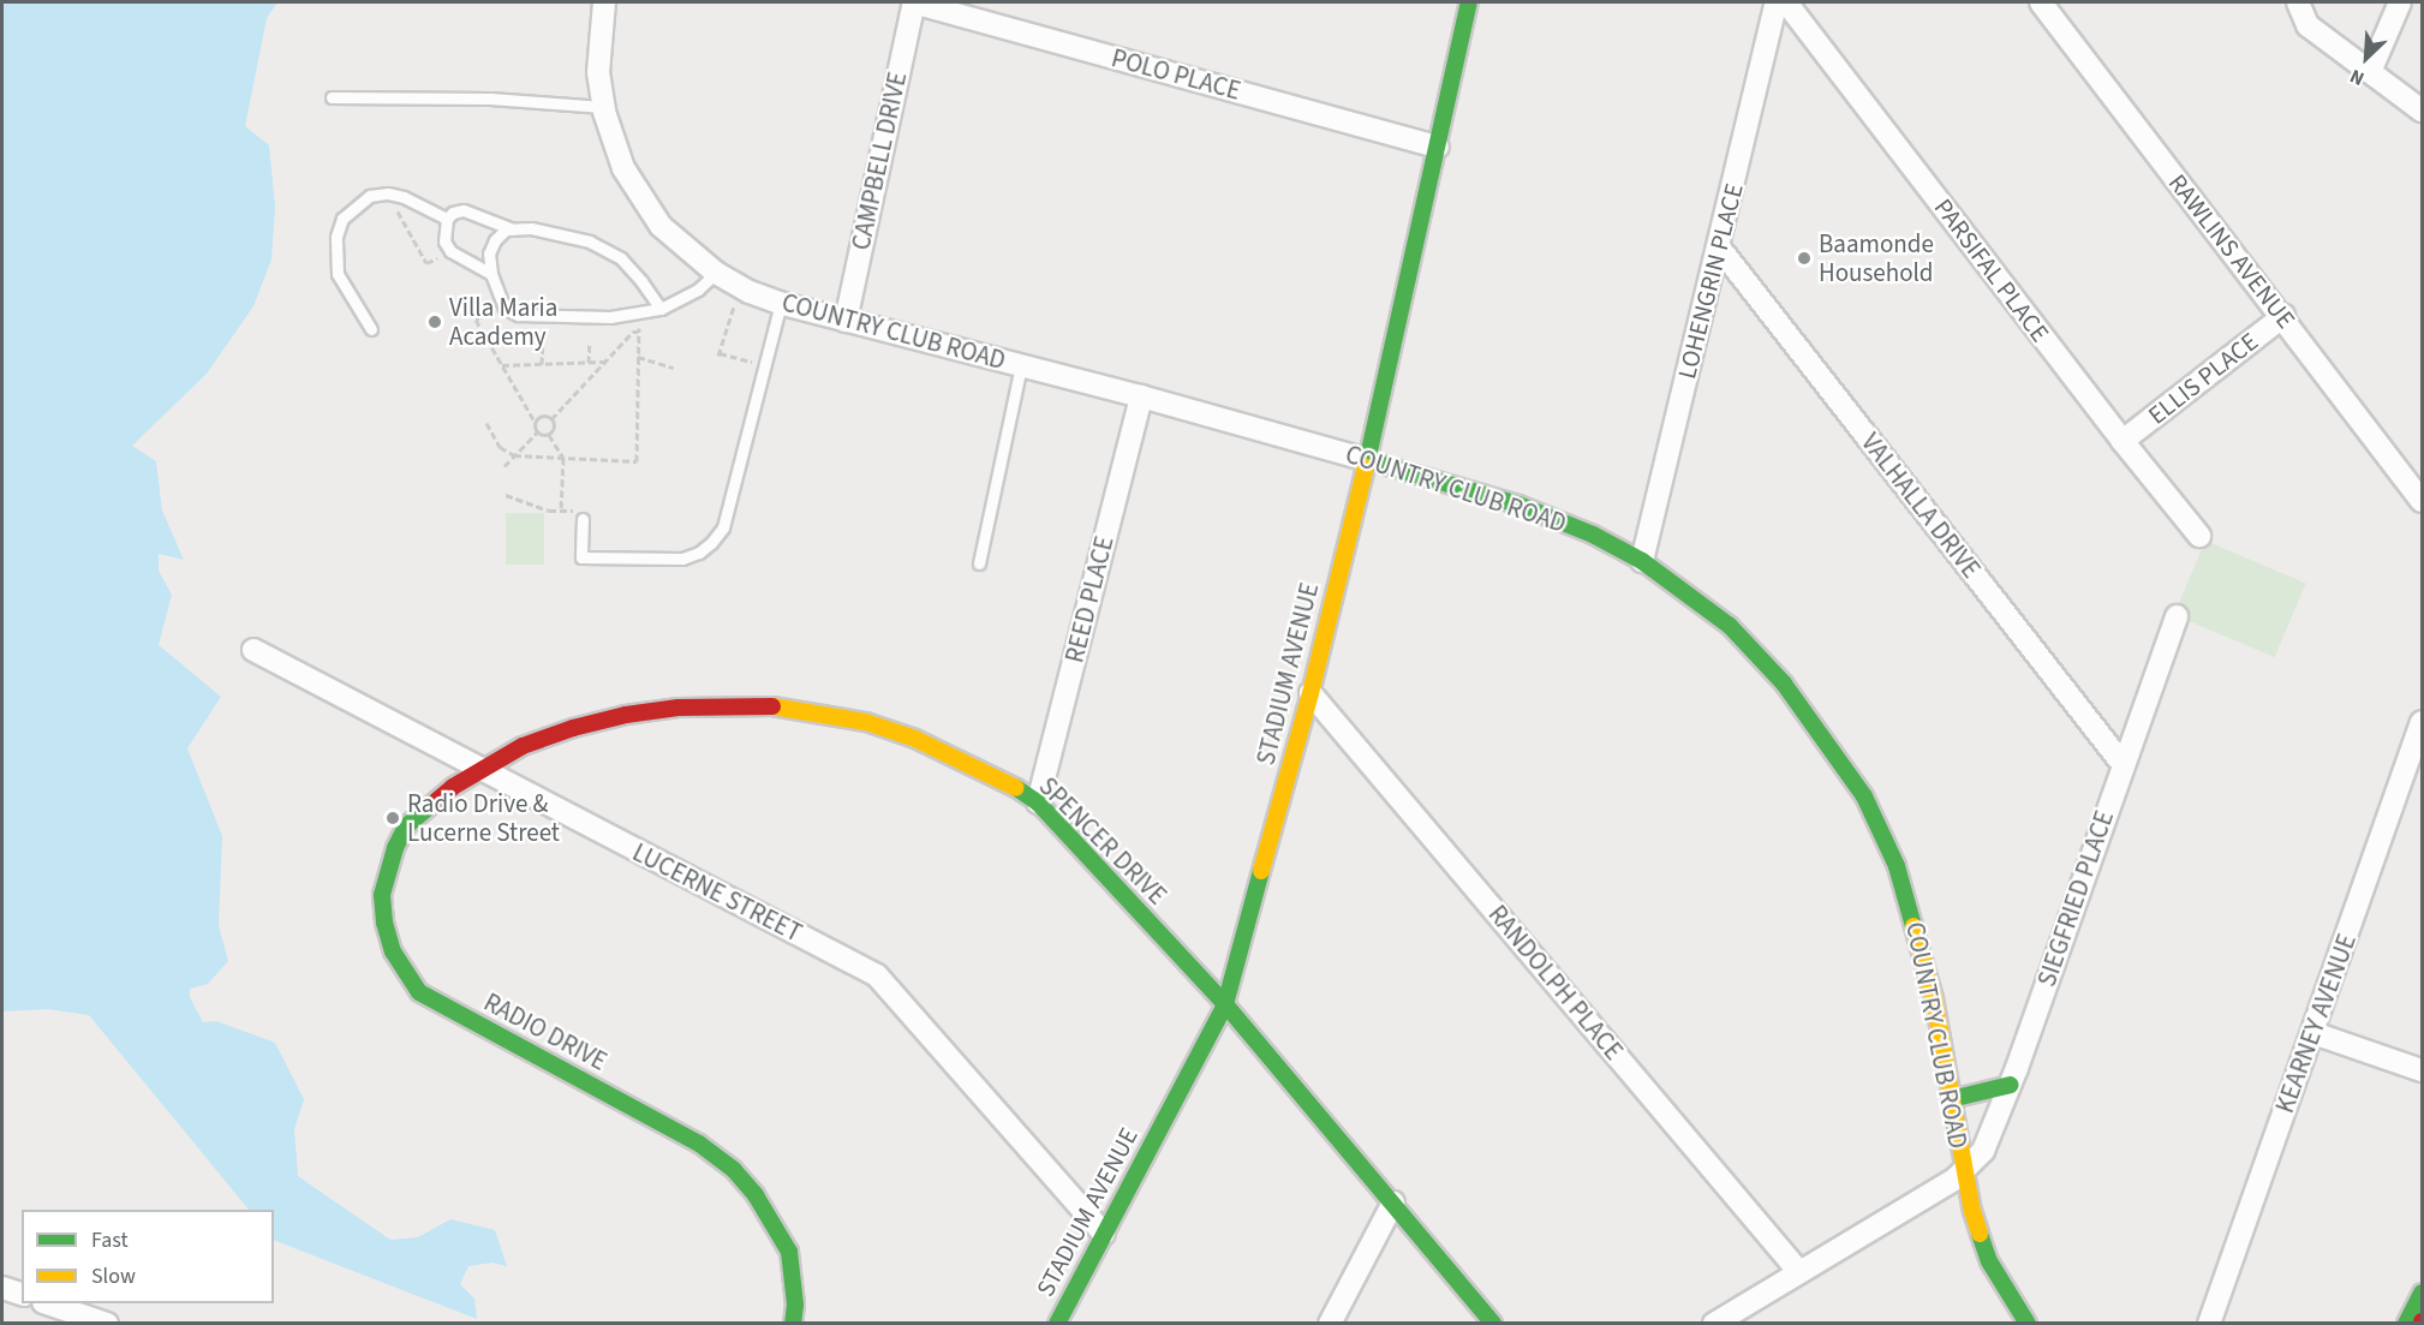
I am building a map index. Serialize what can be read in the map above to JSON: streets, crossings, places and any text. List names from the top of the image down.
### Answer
{
  "streets": {
    "street": [
      "POLO PLACE",
      "CAMPBELL DRIVE",
      "RAWLINS AVENUE",
      "PARSIFAL PLACE",
      "LOHENGRIN PLACE",
      "COUNTRY CLUB ROAD",
      "ELLIS PLACE",
      "VALHALLA DRIVE",
      "REED PLACE",
      "STADIUM AVENUE",
      "SPENCER DRIVE",
      "LUCERNE STREET",
      "SIEGFRIED PLACE",
      "RANDOLPH PLACE",
      "KEARNEY AVENUE",
      "RADIO DRIVE"
    ]
  },
  "crossings": [
    ["POLO PLACE", "CAMPBELL DRIVE"],
    ["POLO PLACE", "STADIUM AVENUE"],
    ["CAMPBELL DRIVE", "COUNTRY CLUB ROAD"],
    ["RAWLINS AVENUE", "ELLIS PLACE"],
    ["PARSIFAL PLACE", "ELLIS PLACE"],
    ["LOHENGRIN PLACE", "COUNTRY CLUB ROAD"],
    ["LOHENGRIN PLACE", "VALHALLA DRIVE"],
    ["COUNTRY CLUB ROAD", "REED PLACE"],
    ["COUNTRY CLUB ROAD", "STADIUM AVENUE"],
    ["COUNTRY CLUB ROAD", "SIEGFRIED PLACE"],
    ["VALHALLA DRIVE", "SIEGFRIED PLACE"],
    ["REED PLACE", "SPENCER DRIVE"],
    ["STADIUM AVENUE", "SPENCER DRIVE"],
    ["STADIUM AVENUE", "LUCERNE STREET"],
    ["STADIUM AVENUE", "RANDOLPH PLACE"],
    ["SPENCER DRIVE", "LUCERNE STREET"],
    ["SPENCER DRIVE", "RADIO DRIVE"],
    ["LUCERNE STREET", "RADIO DRIVE"]
  ],
  "places": ["Baamonde Household", "Villa Maria Academy", "Radio Drive & Lucerne Street"],
  "legend": ["Fast", "Slow"],
  "north": "bottom left"
}
